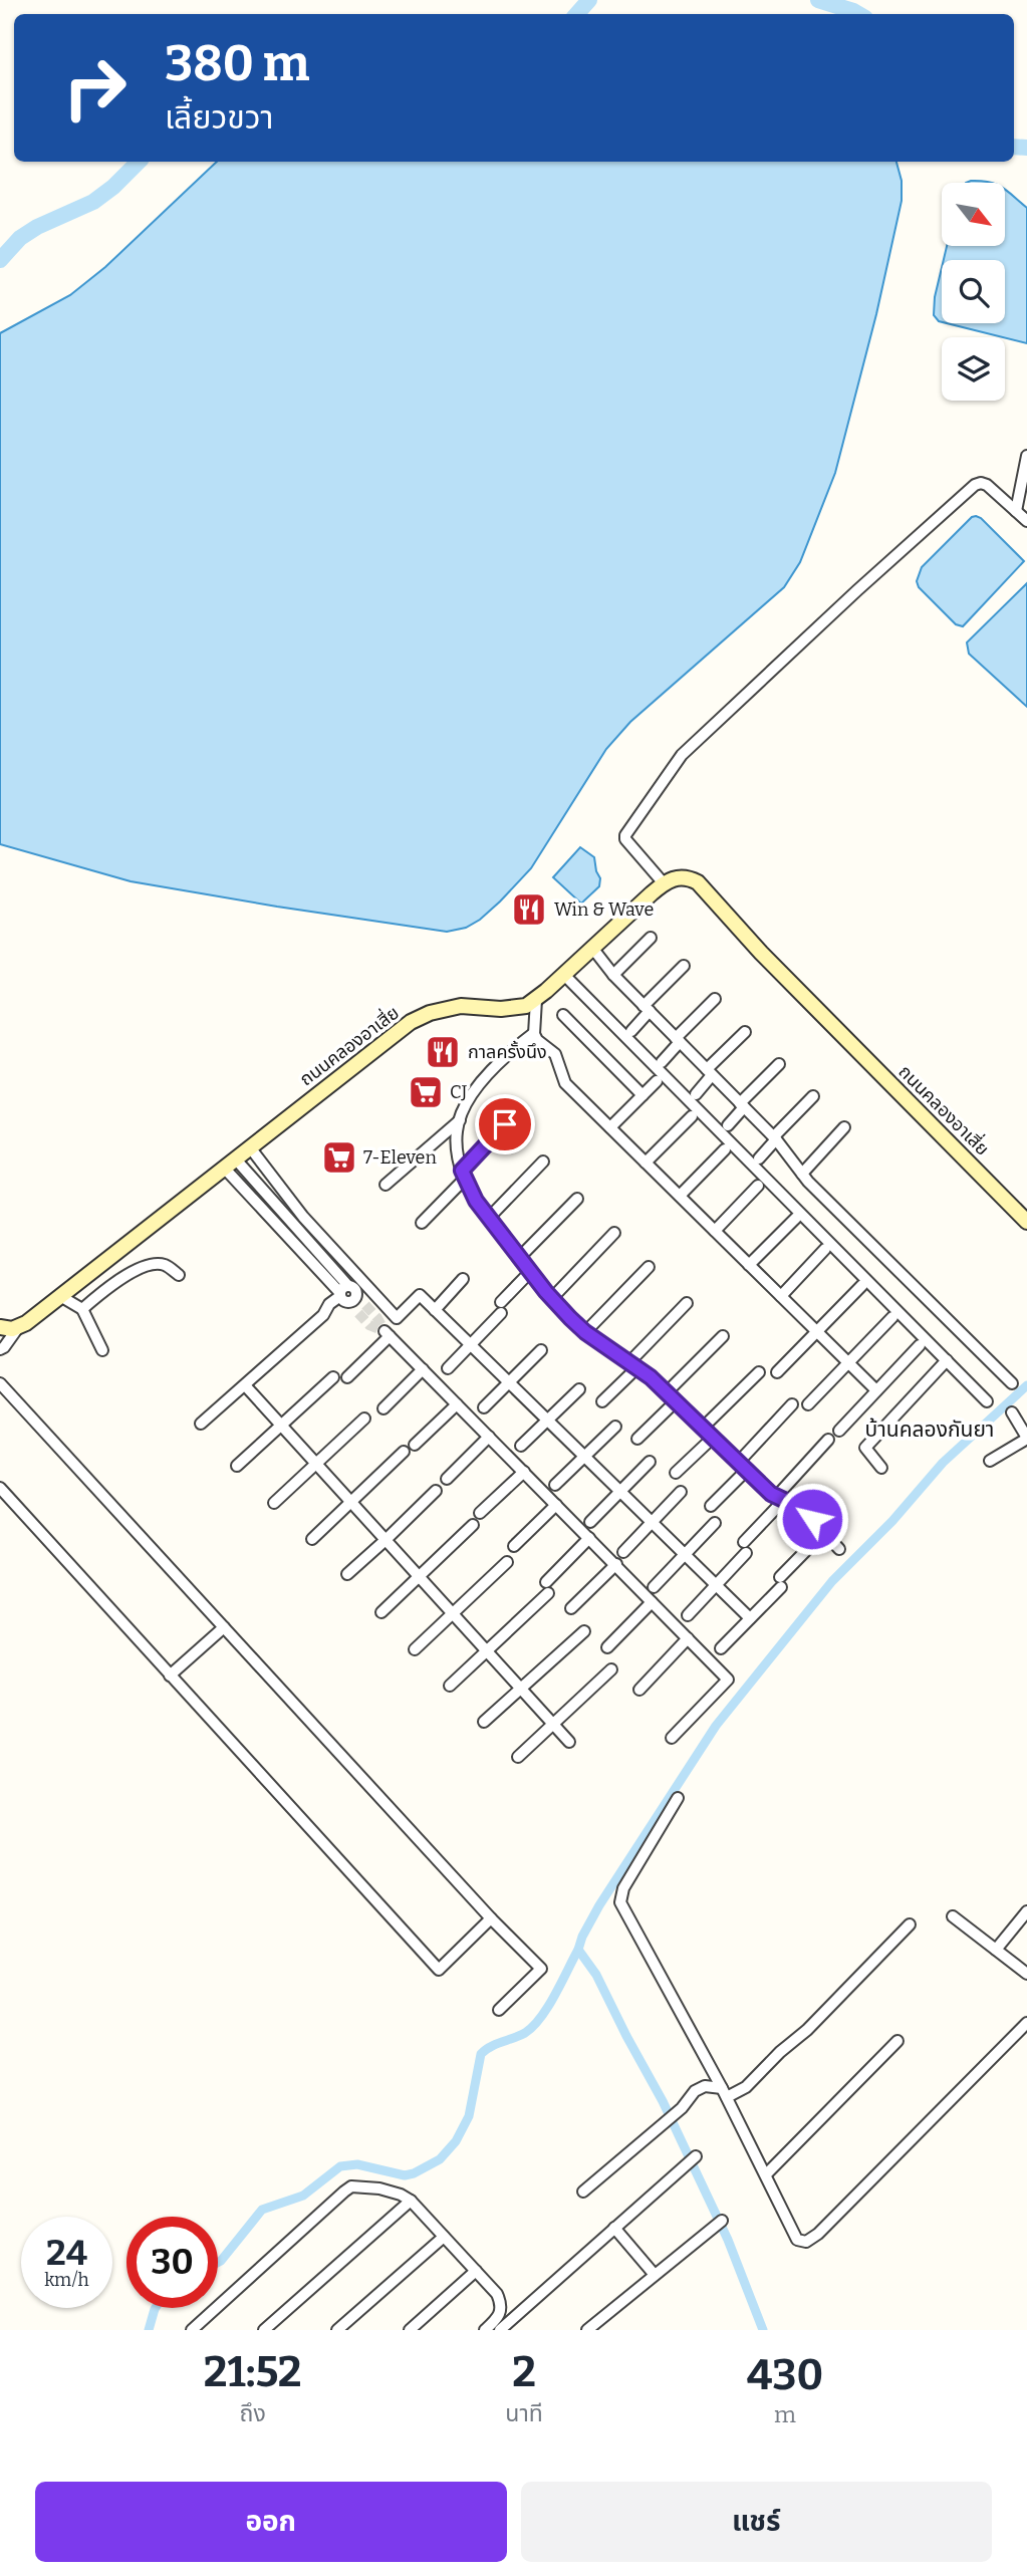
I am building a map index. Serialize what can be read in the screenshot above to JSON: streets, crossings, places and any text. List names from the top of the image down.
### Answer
{
  "streets": {
    "street": ["ถนนคลองอาเสี่ย"]
  },
  "districts": ["บ้านคลองกันยา"],
  "places": {
    "restaurant": ["Win & Wave", "กาลครั้งนึง"],
    "supermarket": ["CJ", "7-Eleven"]
  },
  "north": "bottom right",
  "page": {
    "turn": ["380 m", "เลี้ยวขวา"],
    "speed": "24 km/h",
    "limit": "30",
    "eta": [
      "21:52",
      "ถึง",
      "2",
      "นาที",
      "430",
      "m"
    ],
    "buttons": ["ออก", "แชร์"]
  }
}
